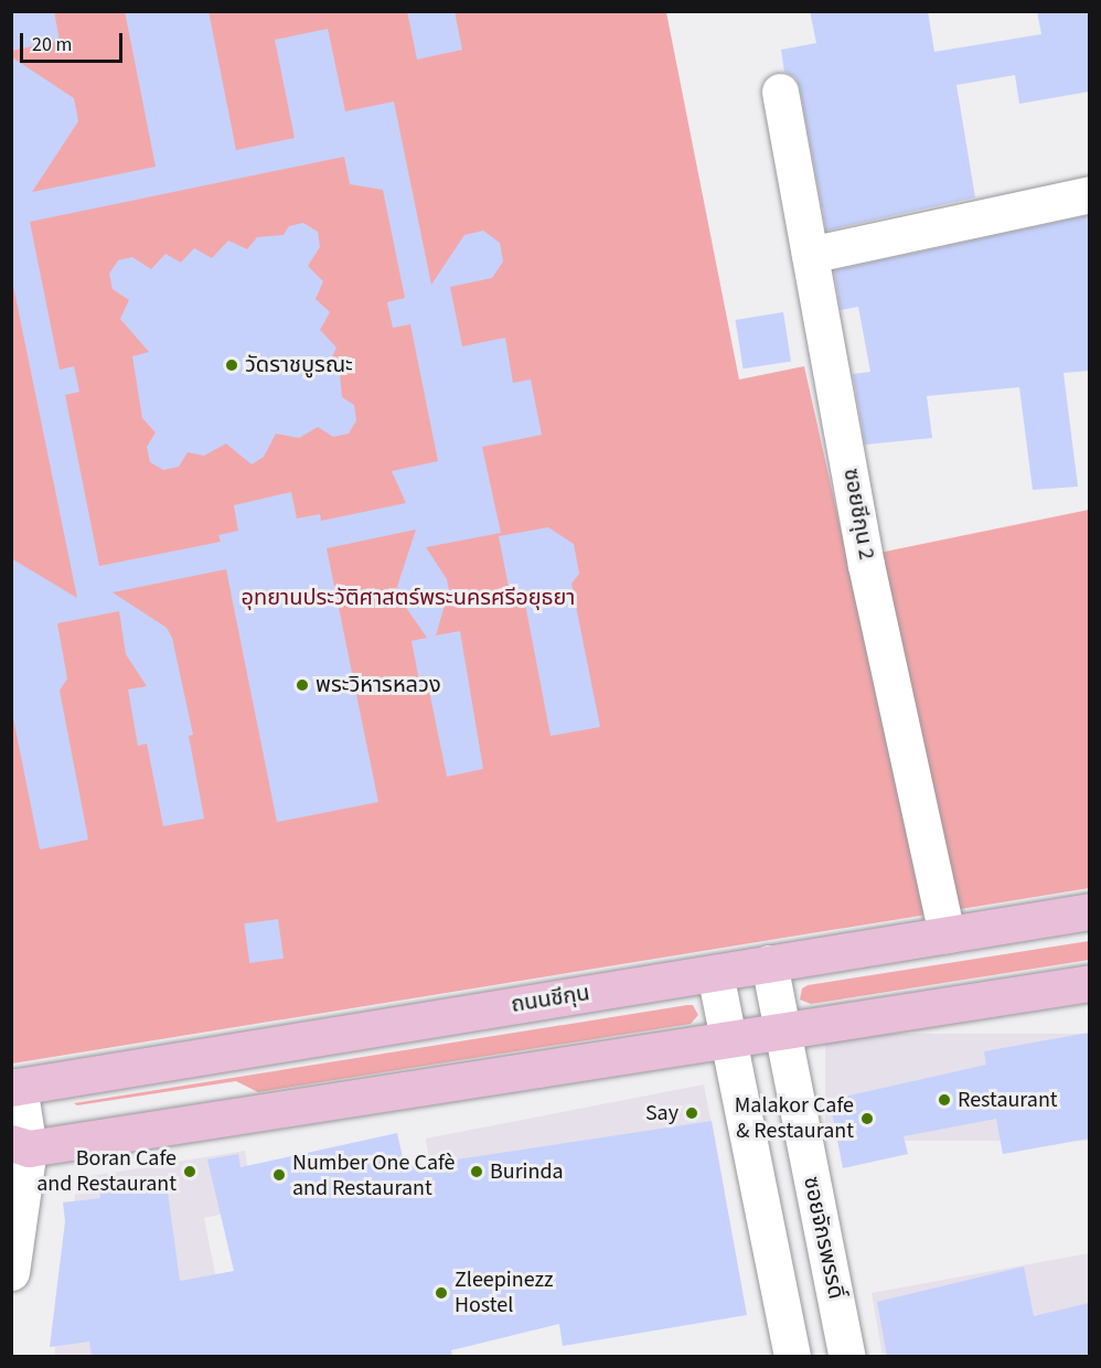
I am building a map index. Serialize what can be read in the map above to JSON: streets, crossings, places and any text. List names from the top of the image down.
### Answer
{
  "streets": {
    "main road": ["ถนนชีกุน"],
    "street": ["ซอยชีกุน 2", "ซอยจักรพรรดิ์"]
  },
  "crossings": [
    ["ซอยชีกุน 2", "ถนนชีกุน"],
    ["ถนนชีกุน", "ซอยจักรพรรดิ์"]
  ],
  "parks": ["อุทยานประวัติศาสตร์พระนครศรีอยุธยา"],
  "places": [
    "วัดราชบูรณะ",
    "พระวิหารหลวง",
    "Restaurant",
    "Say",
    "Malakor Cafe & Restaurant",
    "Boran Cafe and Restaurant",
    "Burinda",
    "Number One Cafè and Restaurant",
    "Zleepinezz Hostel"
  ],
  "scale_bar": "20 m"
}
